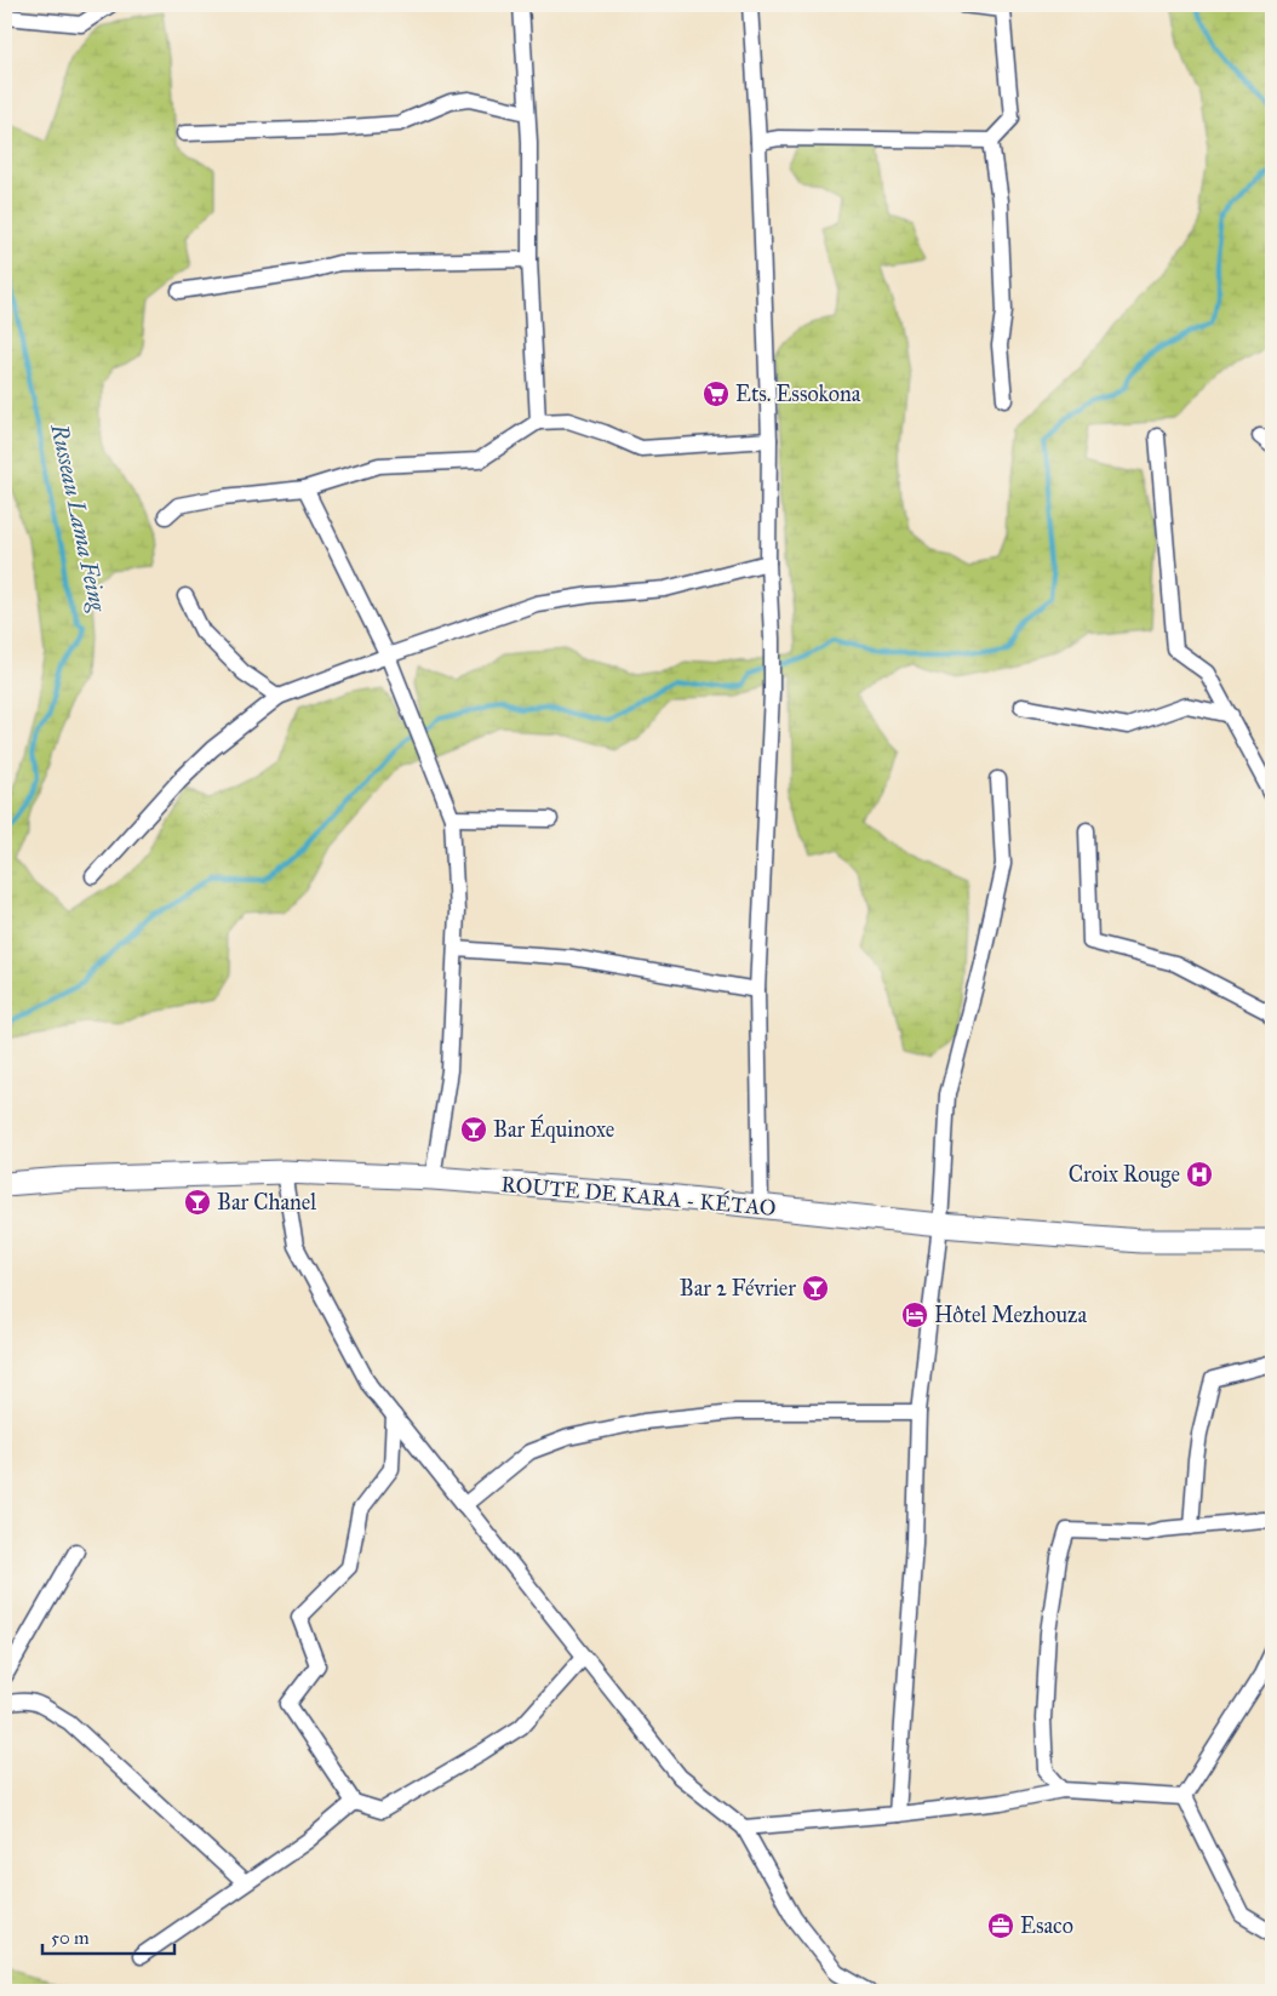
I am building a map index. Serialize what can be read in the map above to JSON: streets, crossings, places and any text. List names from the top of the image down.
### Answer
{
  "streets": {
    "main road": ["ROUTE DE KARA - KÉTAO"]
  },
  "water": ["Russeau Lama Feing"],
  "places": {
    "supermarket": ["Ets. Essokona"],
    "bar": ["Bar Équinoxe", "Bar Chanel", "Bar 2 Février"],
    "hospital": ["Croix Rouge"],
    "hotel": ["Hôtel Mezhouza"],
    "office": ["Esaco"]
  },
  "scale_bar": "50 m"
}
